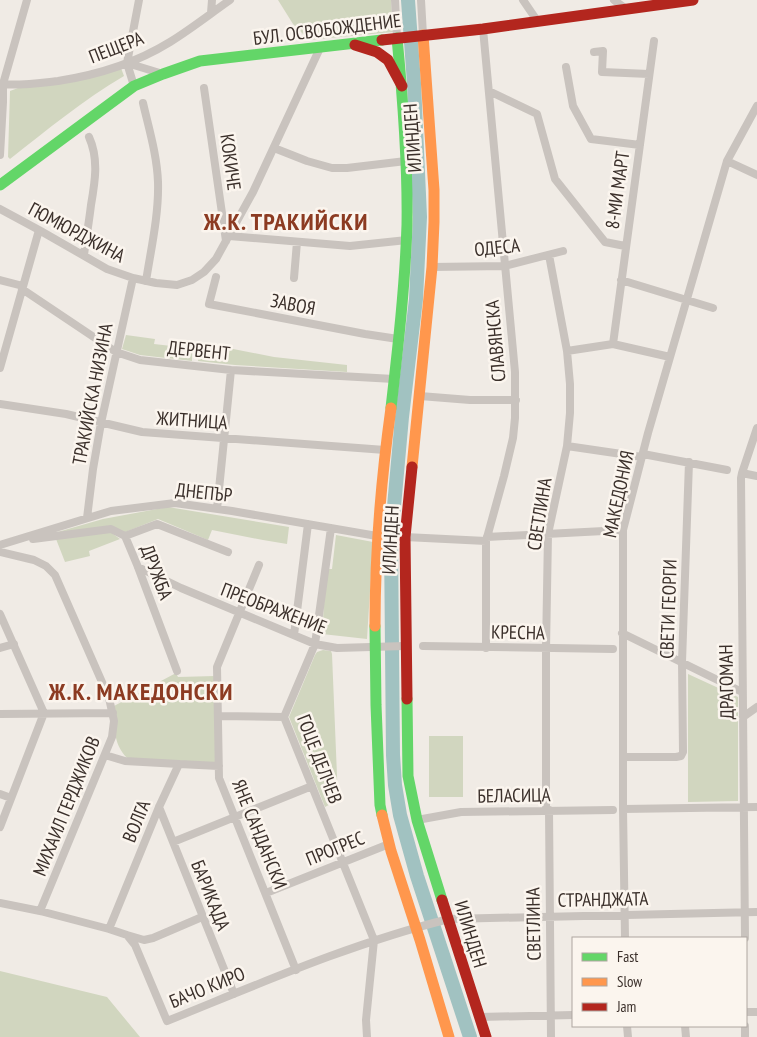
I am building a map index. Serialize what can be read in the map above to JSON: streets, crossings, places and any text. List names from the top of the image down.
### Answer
{
  "streets": {
    "main road": ["БУЛ. ОСВОБОЖДЕНИЕ", "ИЛИНДЕН"],
    "street": [
      "ПЕЩЕРА",
      "КОКИЧЕ",
      "8-МИ МАРТ",
      "ГЮМЮРДЖИНА",
      "ОДЕСА",
      "ЗАВОЯ",
      "СЛАВЯНСКА",
      "ДЕРВЕНТ",
      "ТРАКИЙСКА НИЗИНА",
      "ЖИТНИЦА",
      "ДНЕПЪР",
      "МАКЕДОНИЯ",
      "СВЕТЛИНА",
      "ДРУЖБА",
      "ПРЕОБРАЖЕНИЕ",
      "СВЕТИ ГЕОРГИ",
      "КРЕСНА",
      "ДРАГОМАН",
      "ГОЦЕ ДЕЛЧЕВ",
      "БЕЛАСИЦА",
      "МИХАИЛ ГЕРДЖИКОВ",
      "ВОЛГА",
      "ЯНЕ САНДАНСКИ",
      "ПРОГРЕС",
      "БАРИКАДА",
      "СТРАНДЖАТА",
      "БАЧО КИРО"
    ]
  },
  "crossings": [
    ["БУЛ. ОСВОБОЖДЕНИЕ", "ИЛИНДЕН"],
    ["БУЛ. ОСВОБОЖДЕНИЕ", "ГЮМЮРДЖИНА"],
    ["БУЛ. ОСВОБОЖДЕНИЕ", "СЛАВЯНСКА"],
    ["ИЛИНДЕН", "ОДЕСА"],
    ["ИЛИНДЕН", "ЗАВОЯ"],
    ["ИЛИНДЕН", "ДЕРВЕНТ"],
    ["ИЛИНДЕН", "ЖИТНИЦА"],
    ["ИЛИНДЕН", "ДНЕПЪР"],
    ["ИЛИНДЕН", "ПРЕОБРАЖЕНИЕ"],
    ["ИЛИНДЕН", "БЕЛАСИЦА"],
    ["ИЛИНДЕН", "ПРОГРЕС"],
    ["ИЛИНДЕН", "СТРАНДЖАТА"],
    ["ИЛИНДЕН", "БАЧО КИРО"],
    ["КОКИЧЕ", "ГЮМЮРДЖИНА"],
    ["ГЮМЮРДЖИНА", "ТРАКИЙСКА НИЗИНА"],
    ["ОДЕСА", "СЛАВЯНСКА"],
    ["ОДЕСА", "СВЕТЛИНА"],
    ["СЛАВЯНСКА", "КРЕСНА"],
    ["ДЕРВЕНТ", "ТРАКИЙСКА НИЗИНА"],
    ["ТРАКИЙСКА НИЗИНА", "ЖИТНИЦА"],
    ["ТРАКИЙСКА НИЗИНА", "ДНЕПЪР"],
    ["ДНЕПЪР", "ДРУЖБА"],
    ["ДНЕПЪР", "ГОЦЕ ДЕЛЧЕВ"],
    ["МАКЕДОНИЯ", "СВЕТИ ГЕОРГИ"],
    ["МАКЕДОНИЯ", "СТРАНДЖАТА"],
    ["СВЕТЛИНА", "КРЕСНА"],
    ["СВЕТЛИНА", "БЕЛАСИЦА"],
    ["СВЕТЛИНА", "СТРАНДЖАТА"],
    ["ДРУЖБА", "ПРЕОБРАЖЕНИЕ"],
    ["ПРЕОБРАЖЕНИЕ", "ГОЦЕ ДЕЛЧЕВ"],
    ["ПРЕОБРАЖЕНИЕ", "ЯНЕ САНДАНСКИ"],
    ["ДРАГОМАН", "СТРАНДЖАТА"],
    ["ГОЦЕ ДЕЛЧЕВ", "ПРОГРЕС"],
    ["ГОЦЕ ДЕЛЧЕВ", "БАЧО КИРО"],
    ["ВОЛГА", "БАРИКАДА"],
    ["ЯНЕ САНДАНСКИ", "ПРОГРЕС"],
    ["ЯНЕ САНДАНСКИ", "БАЧО КИРО"],
    ["БАРИКАДА", "БАЧО КИРО"],
    ["СТРАНДЖАТА", "БАЧО КИРО"]
  ],
  "districts": ["Ж.К. ТРАКИЙСКИ", "Ж.К. МАКЕДОНСКИ"],
  "legend": ["Fast", "Slow", "Jam"]
}
